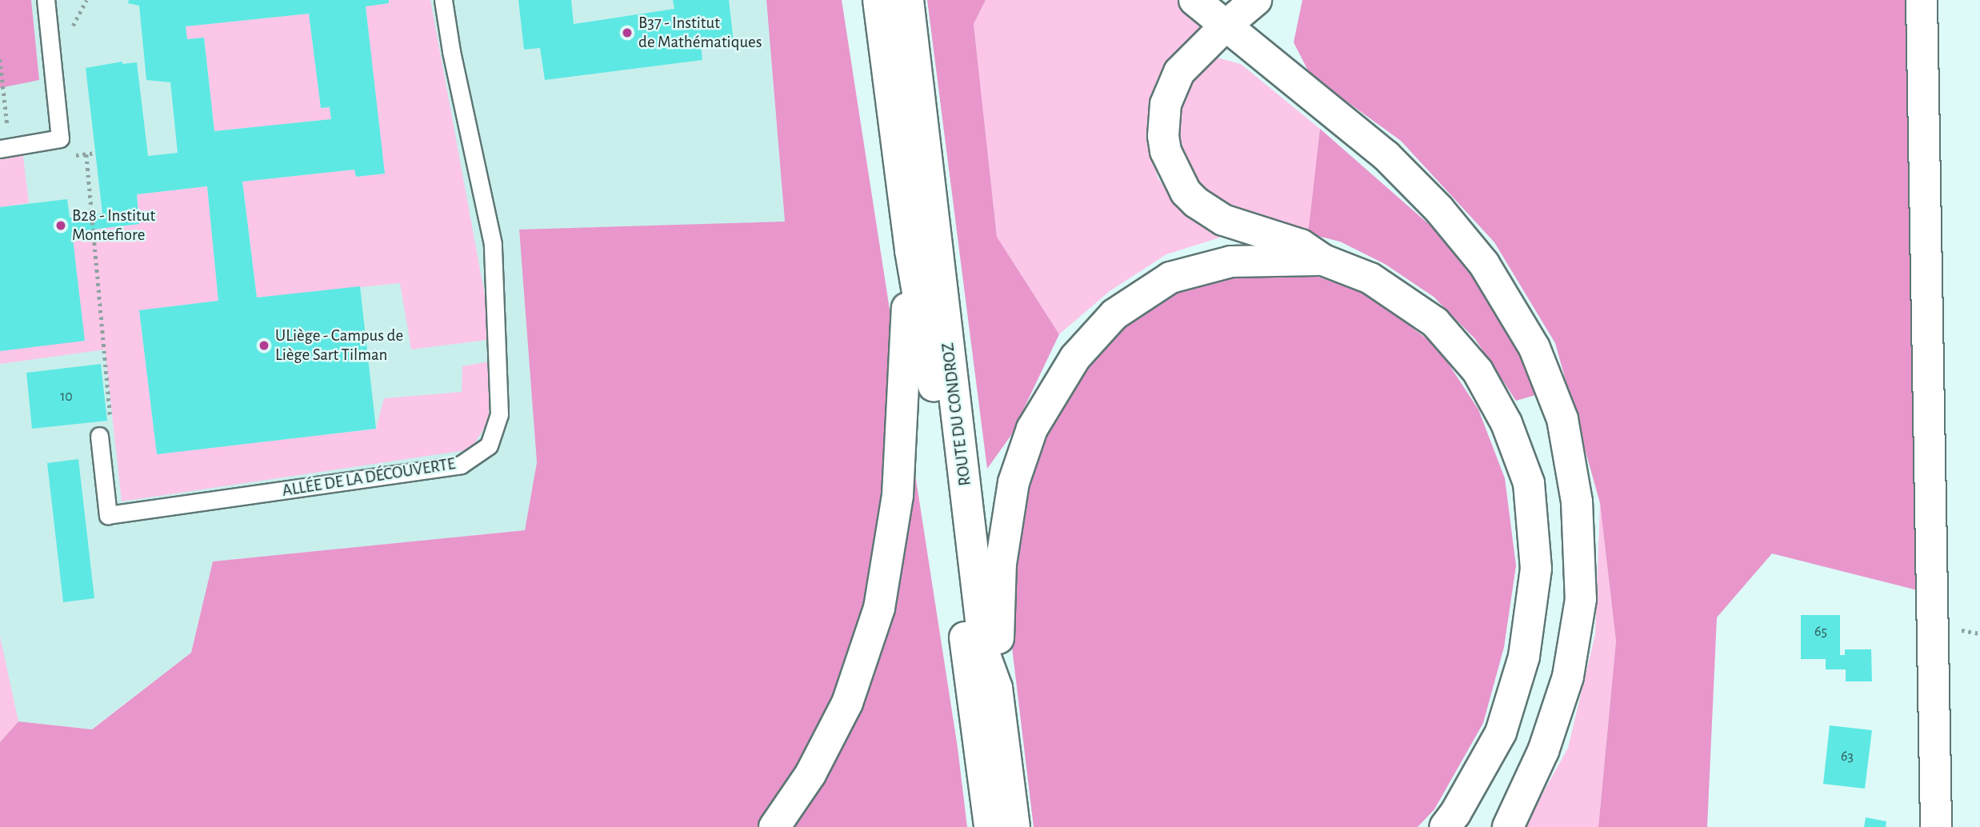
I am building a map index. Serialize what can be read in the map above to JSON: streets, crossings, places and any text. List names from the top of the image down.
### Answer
{
  "streets": {
    "main road": ["ROUTE DU CONDROZ"],
    "lane": ["ALLÉE DE LA DÉCOUVERTE"]
  },
  "places": ["B37 - Institut de Mathématiques", "B28 - Institut Montefiore", "ULiège - Campus de Liège Sart Tilman"],
  "house_numbers": ["10", "65", "63"]
}
